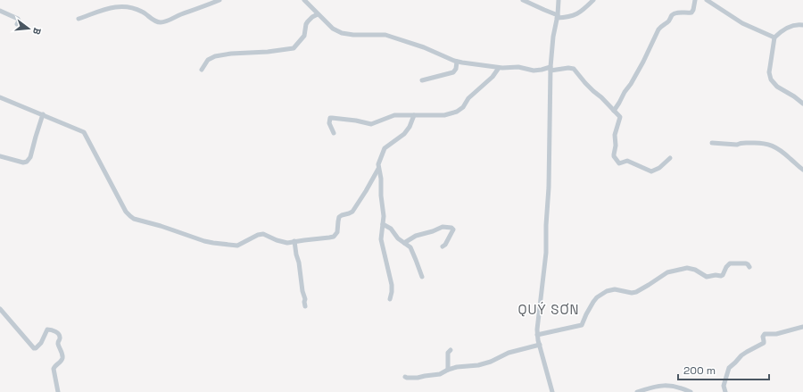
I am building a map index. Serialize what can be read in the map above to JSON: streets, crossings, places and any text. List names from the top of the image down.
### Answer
{
  "districts": ["QUÝ SƠN"],
  "scale_bar": "200 m",
  "north": "right"
}
